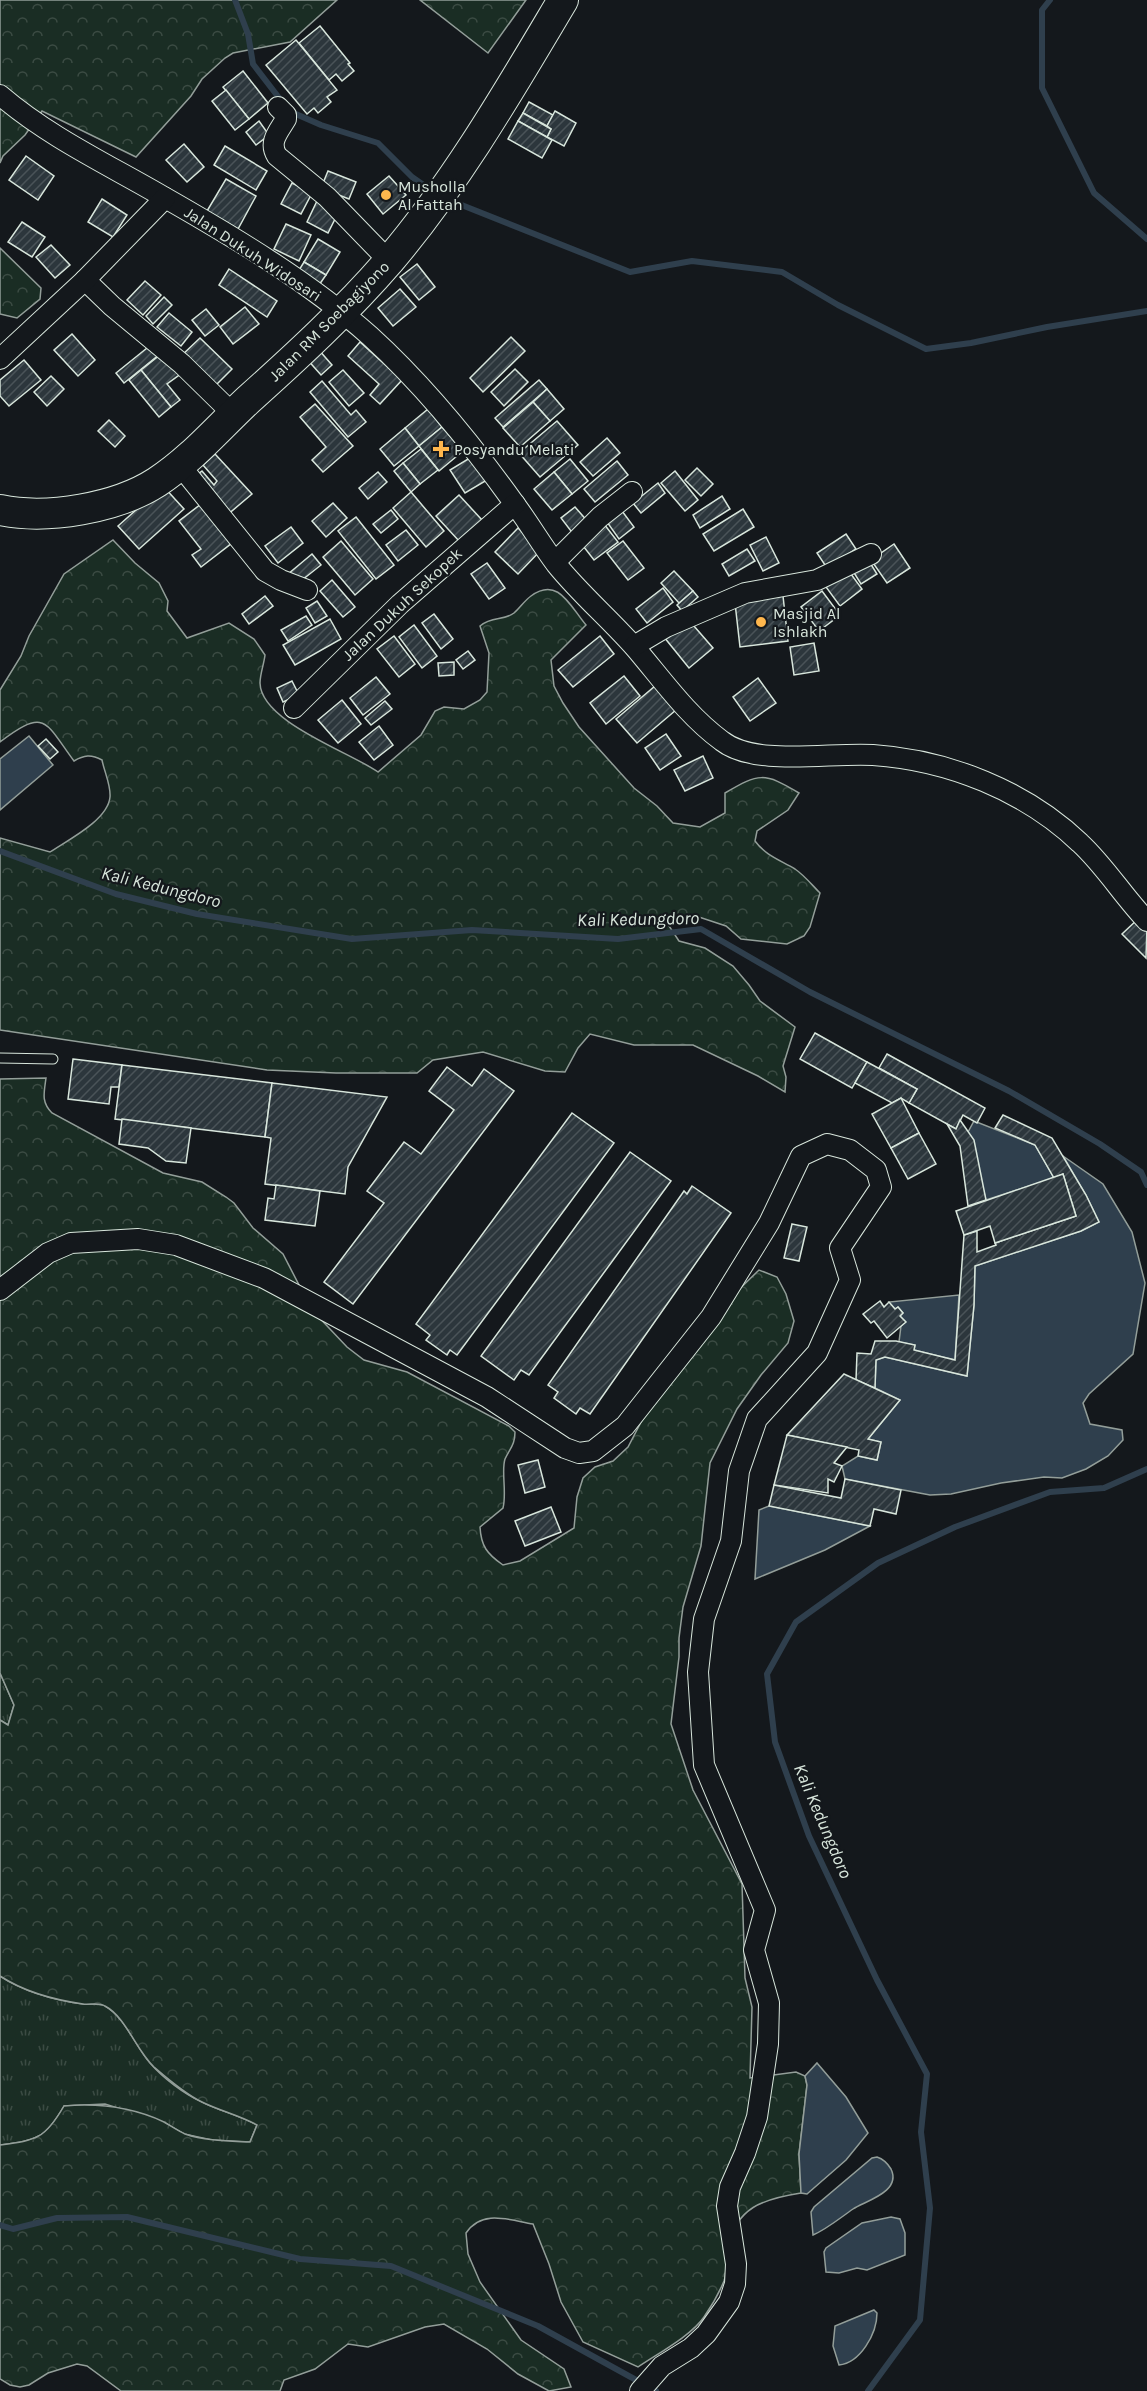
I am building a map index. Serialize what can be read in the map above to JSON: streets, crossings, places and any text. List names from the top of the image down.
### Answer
{
  "streets": {
    "main road": ["Jalan RM Soebagiyono"],
    "street": ["Jalan Dukuh Widosari", "Jalan Dukuh Sekopek"]
  },
  "crossings": [
    ["Jalan Dukuh Widosari", "Jalan RM Soebagiyono"]
  ],
  "water": ["Kali Kedungdoro"],
  "places": {
    "other": ["Musholla Al Fattah", "Masjid Al Ishlakh"],
    "health": ["Posyandu Melati"]
  }
}
